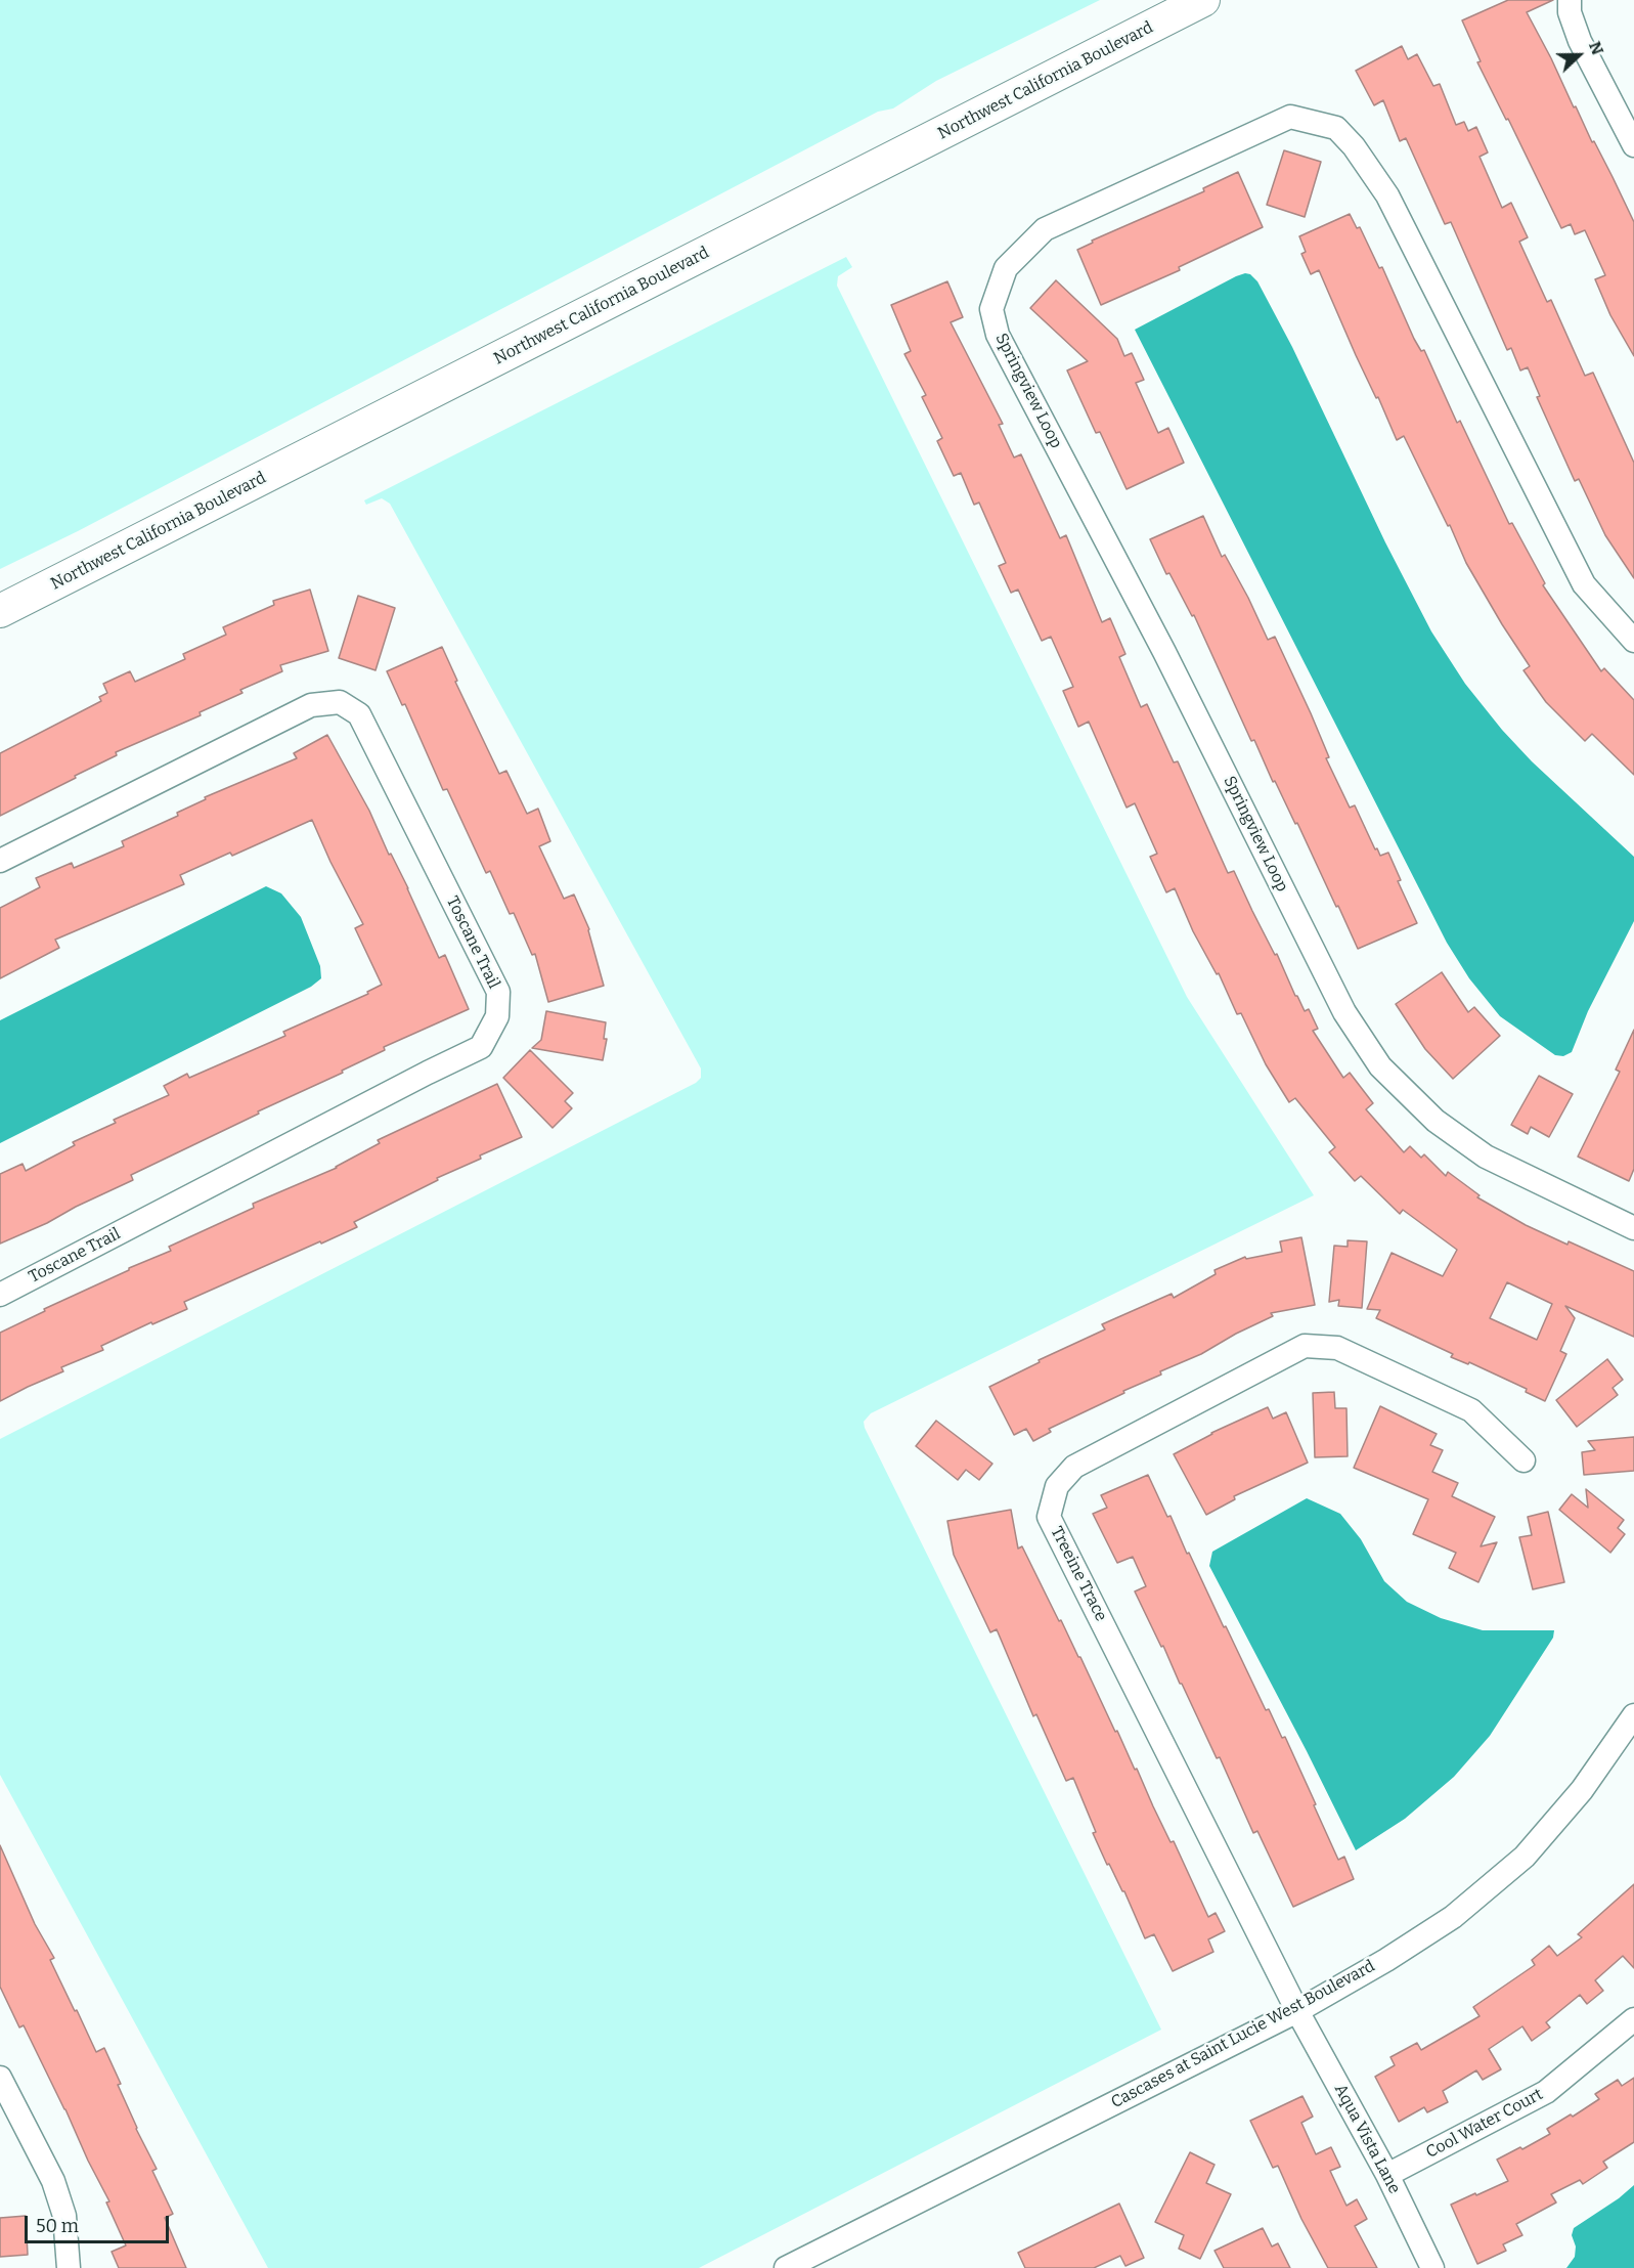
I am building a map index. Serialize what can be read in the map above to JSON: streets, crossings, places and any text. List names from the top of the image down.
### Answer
{
  "streets": {
    "street": [
      "Northwest California Boulevard",
      "Springview Loop",
      "Toscane Trail",
      "Treeine Trace",
      "Cascases at Saint Lucie West Boulevard",
      "Cool Water Court",
      "Aqua Vista Lane"
    ]
  },
  "crossings": [
    ["Treeine Trace", "Cascases at Saint Lucie West Boulevard"],
    ["Treeine Trace", "Aqua Vista Lane"],
    ["Cascases at Saint Lucie West Boulevard", "Aqua Vista Lane"],
    ["Cool Water Court", "Aqua Vista Lane"]
  ],
  "scale_bar": "50 m",
  "north": "right"
}
